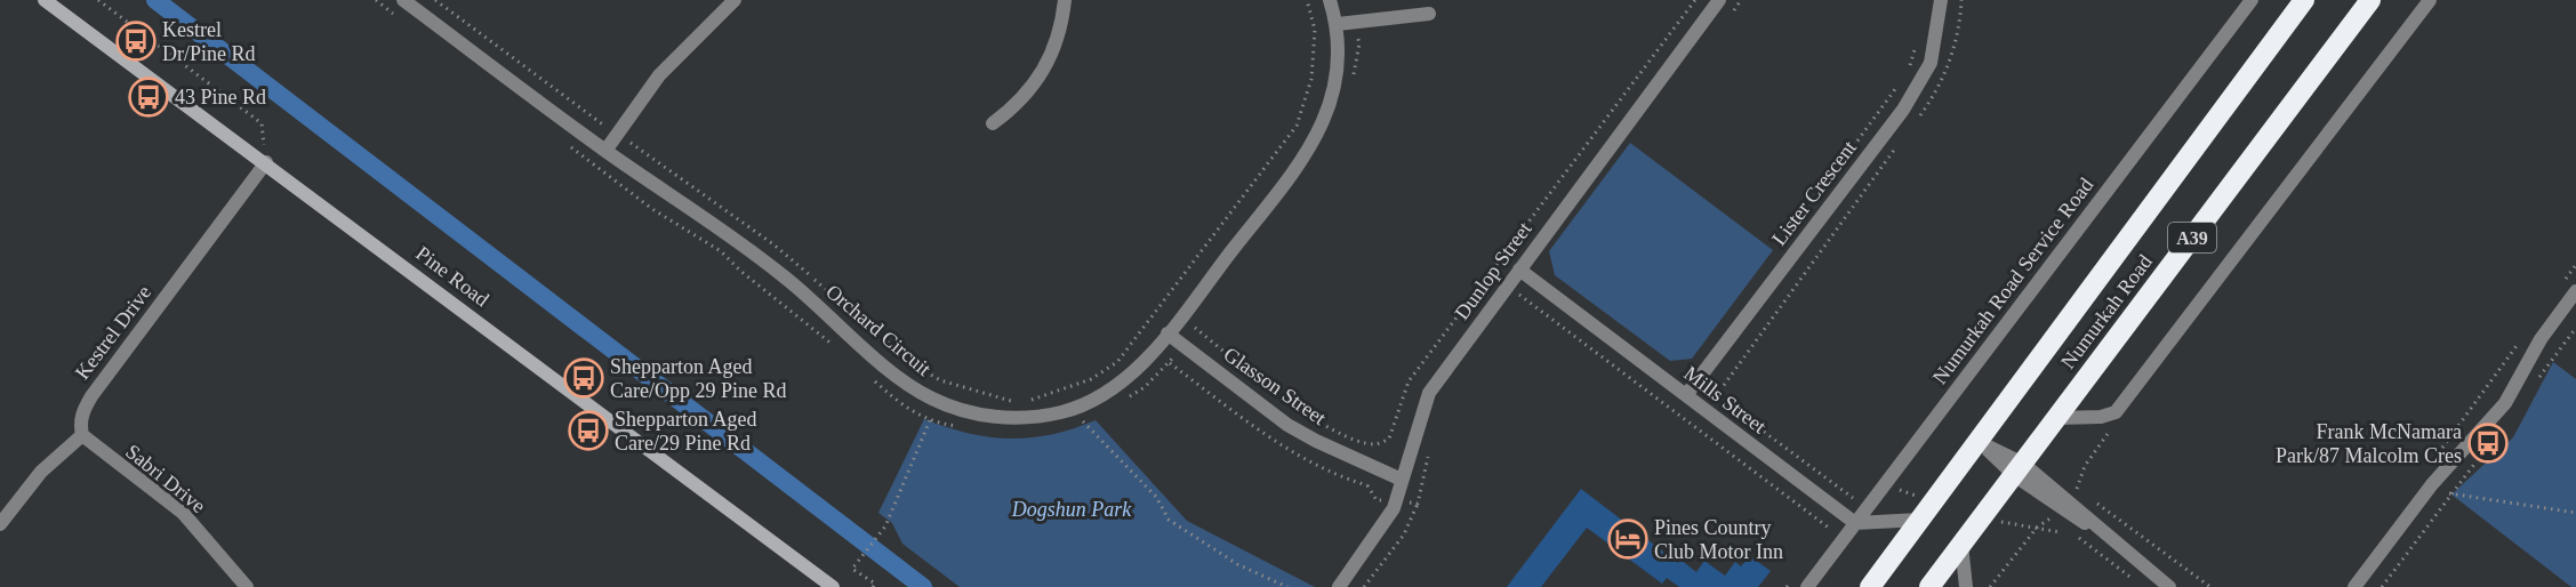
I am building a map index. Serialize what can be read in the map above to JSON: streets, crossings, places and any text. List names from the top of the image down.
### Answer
{
  "streets": {
    "highway": ["A39", "Numurkah Road"],
    "street": [
      "Lister Crescent",
      "Dunlop Street",
      "Pine Road",
      "Numurkah Road Service Road",
      "Orchard Circuit",
      "Kestrel Drive",
      "Glasson Street",
      "Mills Street",
      "Sabri Drive"
    ]
  },
  "crossings": [
    ["Lister Crescent", "Mills Street"],
    ["Dunlop Street", "Glasson Street"],
    ["Dunlop Street", "Mills Street"],
    ["Pine Road", "Kestrel Drive"],
    ["Numurkah Road Service Road", "Mills Street"],
    ["Orchard Circuit", "Glasson Street"],
    ["Kestrel Drive", "Sabri Drive"]
  ],
  "parks": ["Dogshun Park"],
  "places": {
    "bus stop": [
      "Kestrel Dr/Pine Rd",
      "43 Pine Rd",
      "Shepparton Aged Care/Opp 29 Pine Rd",
      "Shepparton Aged Care/29 Pine Rd",
      "Frank McNamara Park/87 Malcolm Cres"
    ],
    "hotel": ["Pines Country Club Motor Inn"]
  }
}
